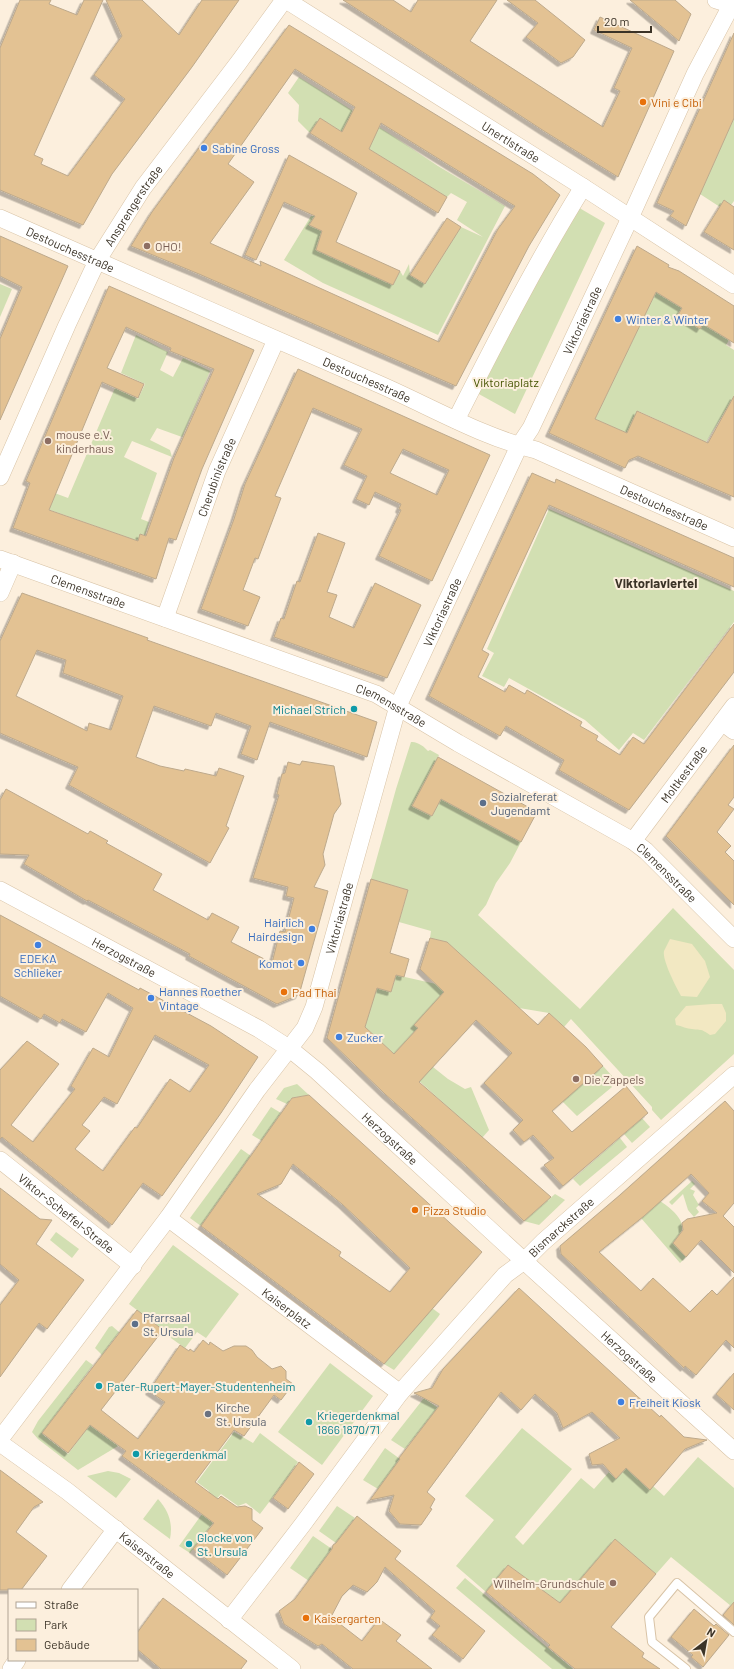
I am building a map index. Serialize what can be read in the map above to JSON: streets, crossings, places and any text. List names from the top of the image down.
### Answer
{
  "streets": {
    "street": [
      "Unertlstraße",
      "Ansprengerstraße",
      "Destouchesstraße",
      "Viktoriastraße",
      "Cherubinistraße",
      "Clemensstraße",
      "Moltkestraße",
      "Herzogstraße",
      "Viktor-Scheffel-Straße",
      "Bismarckstraße",
      "Kaiserplatz",
      "Kaiserstraße"
    ]
  },
  "crossings": [
    ["Unertlstraße", "Ansprengerstraße"],
    ["Unertlstraße", "Viktoriastraße"],
    ["Ansprengerstraße", "Destouchesstraße"],
    ["Destouchesstraße", "Viktoriastraße"],
    ["Destouchesstraße", "Cherubinistraße"],
    ["Viktoriastraße", "Clemensstraße"],
    ["Viktoriastraße", "Herzogstraße"],
    ["Viktoriastraße", "Kaiserplatz"],
    ["Cherubinistraße", "Clemensstraße"],
    ["Clemensstraße", "Moltkestraße"],
    ["Herzogstraße", "Bismarckstraße"],
    ["Bismarckstraße", "Kaiserplatz"]
  ],
  "districts": ["Viktoriaviertel"],
  "parks": ["Viktoriaplatz"],
  "places": [
    "Vini e Cibi",
    "Sabine Gross",
    "OHO!",
    "Winter & Winter",
    "mouse e.V. kinderhaus",
    "Michael Strich",
    "Sozialreferat Jugendamt",
    "Hairlich Hairdesign",
    "EDEKA Schlieker",
    "Komot",
    "Pad Thai",
    "Hannes Roether Vintage",
    "Zucker",
    "Die Zappels",
    "Pizza Studio",
    "Pfarrsaal St. Ursula",
    "Pater-Rupert-Mayer-Studentenheim",
    "Freiheit Kiosk",
    "Kirche St. Ursula",
    "Kriegerdenkmal 1866 1870/71",
    "Kriegerdenkmal",
    "Glocke von St. Ursula",
    "Wilhelm-Grundschule",
    "Kaisergarten"
  ],
  "legend": ["Straße", "Park", "Gebäude"],
  "scale_bar": "20 m",
  "north": "top right"
}
